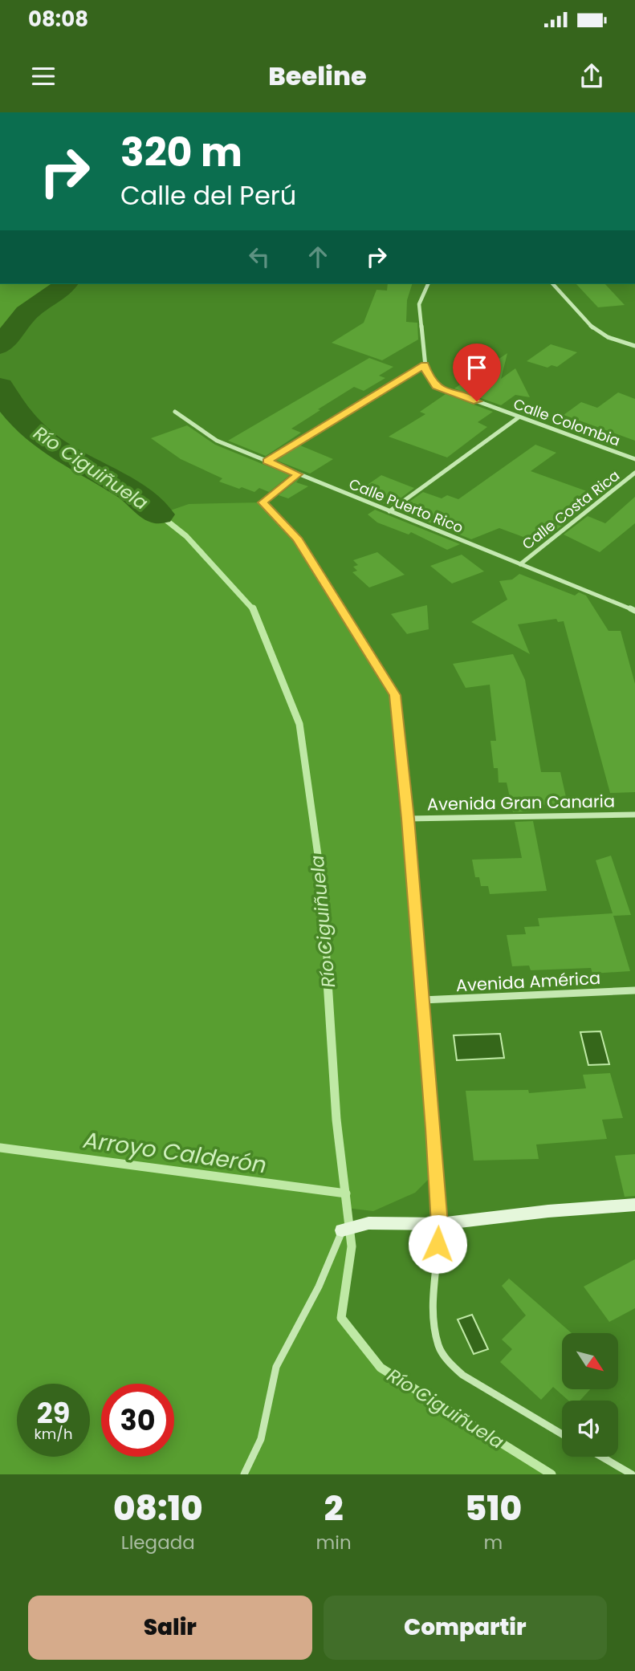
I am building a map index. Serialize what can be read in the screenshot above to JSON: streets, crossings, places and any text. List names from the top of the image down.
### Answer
{
  "streets": {
    "street": [
      "Calle Colombia",
      "Calle Puerto Rico",
      "Calle Costa Rica",
      "Avenida Gran Canaria",
      "Avenida América"
    ]
  },
  "crossings": [
    ["Calle Puerto Rico", "Calle Costa Rica"]
  ],
  "water": ["Río Ciguiñuela", "Arroyo Calderón"],
  "north": "bottom right",
  "page": {
    "status": "08:08",
    "header": "Beeline",
    "turn": ["320 m", "Calle del Perú"],
    "speed": "29 km/h",
    "limit": "30",
    "eta": [
      "08:10",
      "Llegada",
      "2",
      "min",
      "510",
      "m"
    ],
    "buttons": ["Salir", "Compartir"]
  }
}
